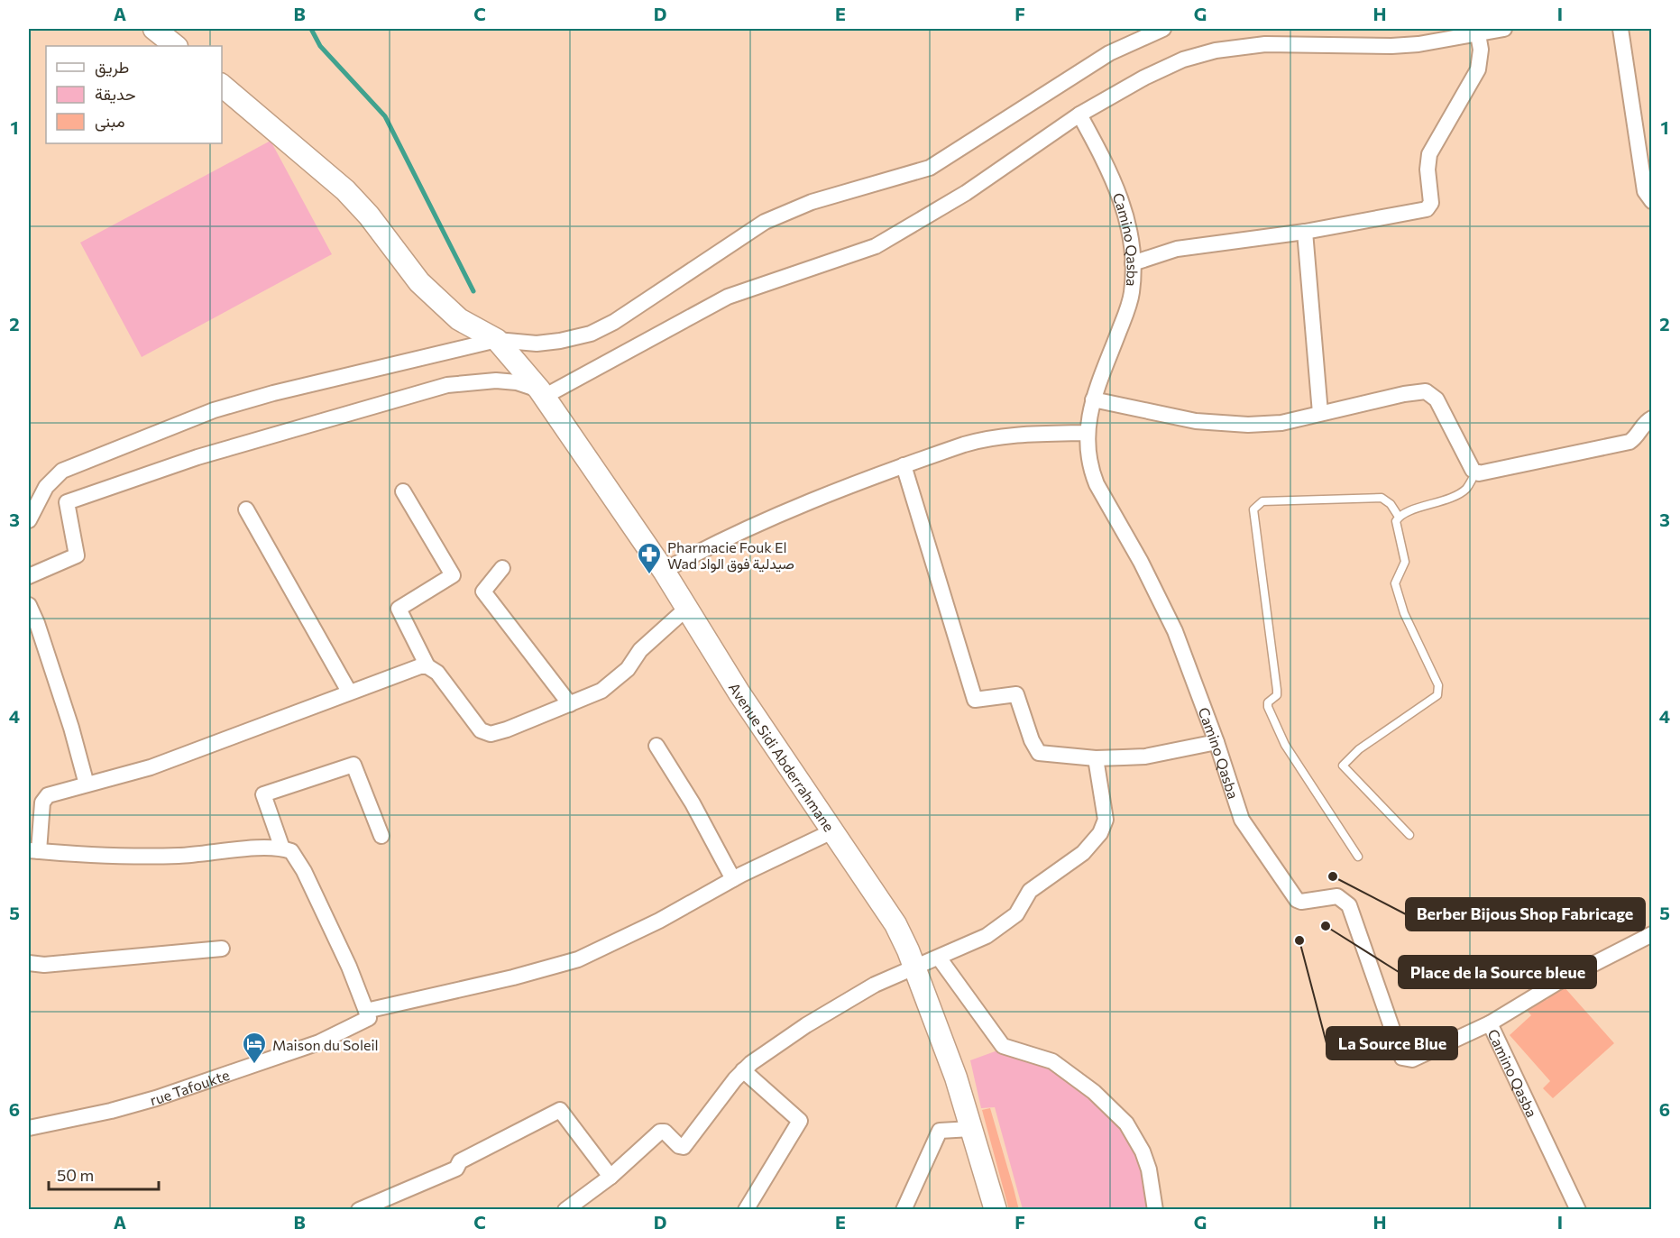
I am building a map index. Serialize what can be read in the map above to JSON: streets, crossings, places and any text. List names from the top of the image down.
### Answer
{
  "streets": {
    "street": ["Camino Qasba", "Avenue Sidi Abderrahmane", "rue Tafoukte"]
  },
  "places": {
    "pharmacy": ["Pharmacie Fouk El Wad صيدلية فوق الواد"],
    "other": ["Berber Bijous Shop Fabricage", "Place de la Source bleue", "La Source Blue"],
    "hotel": ["Maison du Soleil"]
  },
  "legend": ["طريق", "حديقة", "مبنى"],
  "scale_bar": "50 m",
  "grid": {
    "columns": [
      "A",
      "B",
      "C",
      "D",
      "E",
      "F",
      "G",
      "H",
      "I"
    ],
    "rows": [
      "1",
      "2",
      "3",
      "4",
      "5",
      "6"
    ]
  }
}
